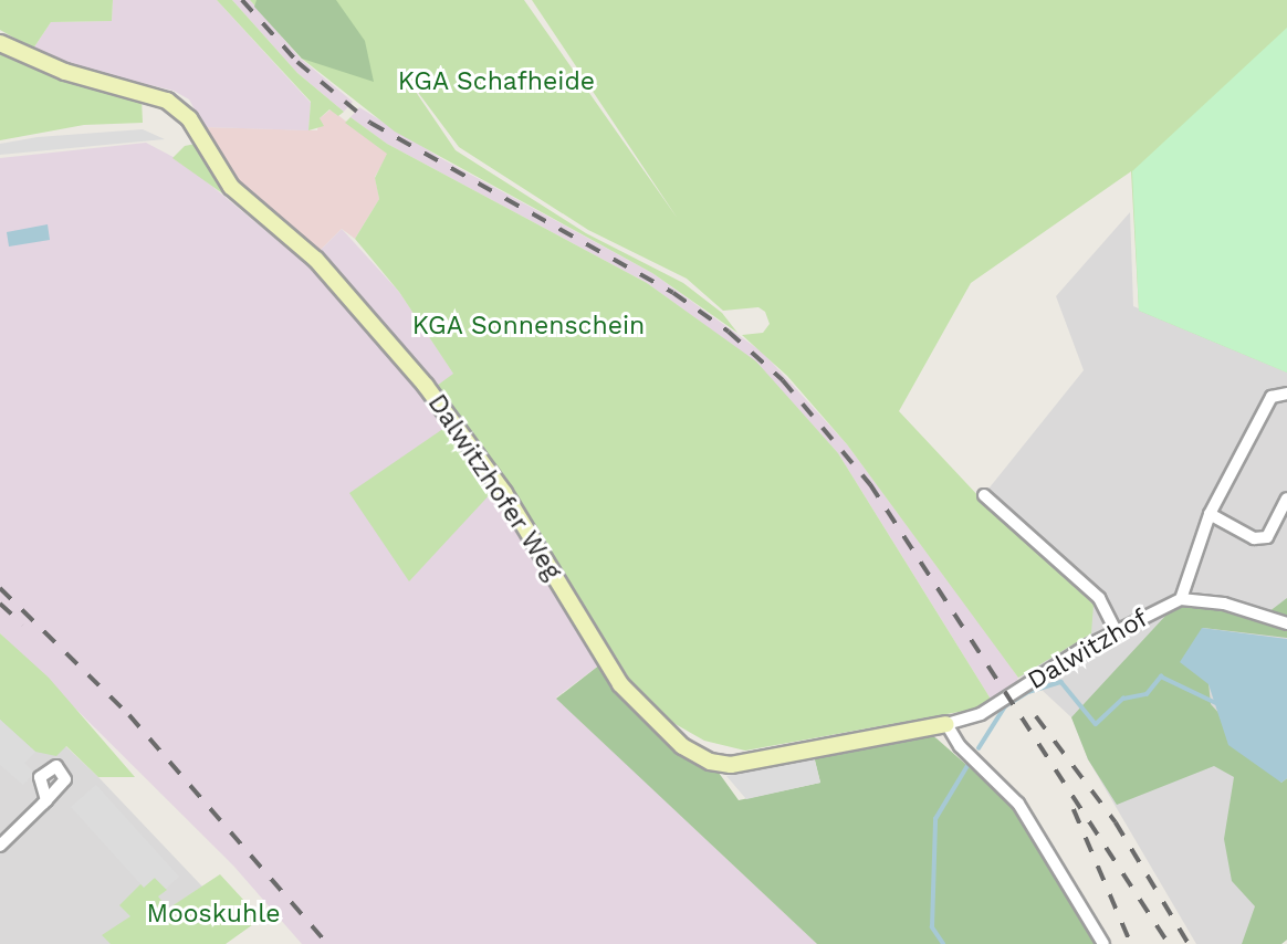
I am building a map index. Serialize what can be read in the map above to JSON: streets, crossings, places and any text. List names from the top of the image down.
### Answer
{
  "streets": {
    "street": ["Dalwitzhofer Weg", "Dalwitzhof"]
  },
  "crossings": [
    ["Dalwitzhofer Weg", "Dalwitzhof"]
  ],
  "parks": ["KGA Schafheide", "KGA Sonnenschein", "Mooskuhle"]
}
